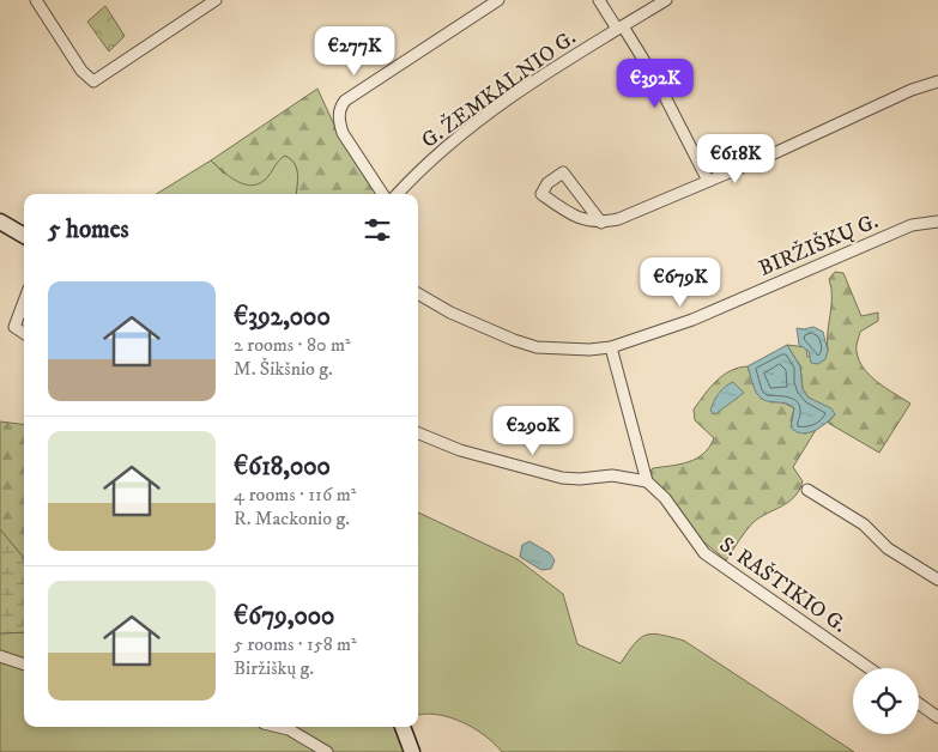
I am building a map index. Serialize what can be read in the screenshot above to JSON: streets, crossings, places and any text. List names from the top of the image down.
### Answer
{
  "streets": {
    "street": ["G. ŽEMKALNIO G.", "BIRŽIŠKŲ G.", "S. RAŠTIKIO G."]
  },
  "crossings": [
    ["BIRŽIŠKŲ G.", "S. RAŠTIKIO G."]
  ],
  "page": {
    "price": [
      "€277K",
      "€392K",
      "€618K",
      "€679K",
      "€290K"
    ],
    "heading": "5 homes",
    "list": [
      {
        "name": "€392,000",
        "note": "2 rooms · 80 m² · M. Šikšnio g."
      },
      {
        "name": "€618,000",
        "note": "4 rooms · 116 m² · R. Mackonio g."
      },
      {
        "name": "€679,000",
        "note": "5 rooms · 158 m² · Biržiškų g."
      }
    ]
  }
}
